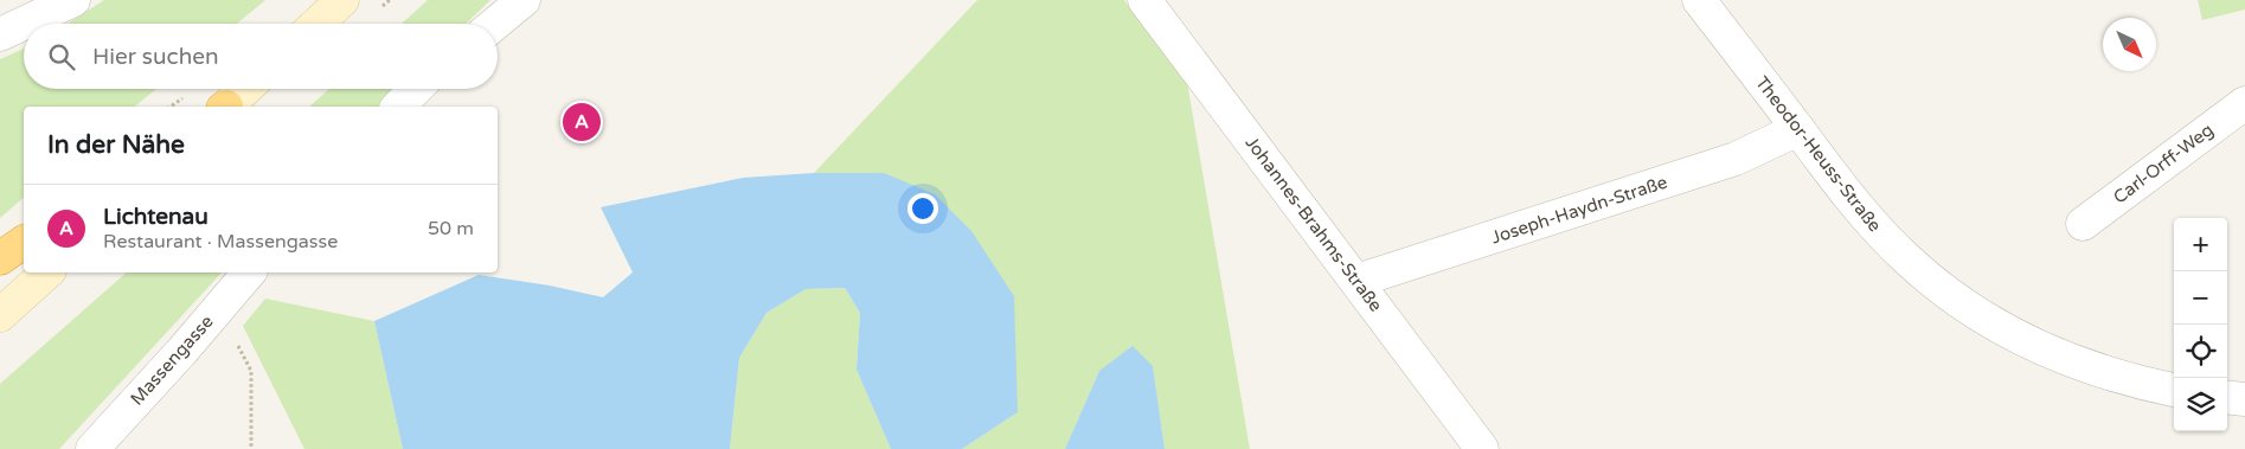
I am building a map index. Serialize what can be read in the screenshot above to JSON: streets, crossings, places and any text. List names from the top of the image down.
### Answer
{
  "streets": {
    "street": [
      "Theodor-Heuss-Straße",
      "Carl-Orff-Weg",
      "Joseph-Haydn-Straße",
      "Johannes-Brahms-Straße",
      "Massengasse"
    ]
  },
  "crossings": [
    ["Theodor-Heuss-Straße", "Joseph-Haydn-Straße"],
    ["Joseph-Haydn-Straße", "Johannes-Brahms-Straße"]
  ],
  "north": "bottom right",
  "page": {
    "search": "Hier suchen",
    "pins": "A",
    "heading": "In der Nähe",
    "list": [
      {
        "mark": "A",
        "name": "Lichtenau",
        "note": "Restaurant · Massengasse",
        "value": "50 m"
      }
    ],
    "map_buttons": ["+", "−"]
  }
}
